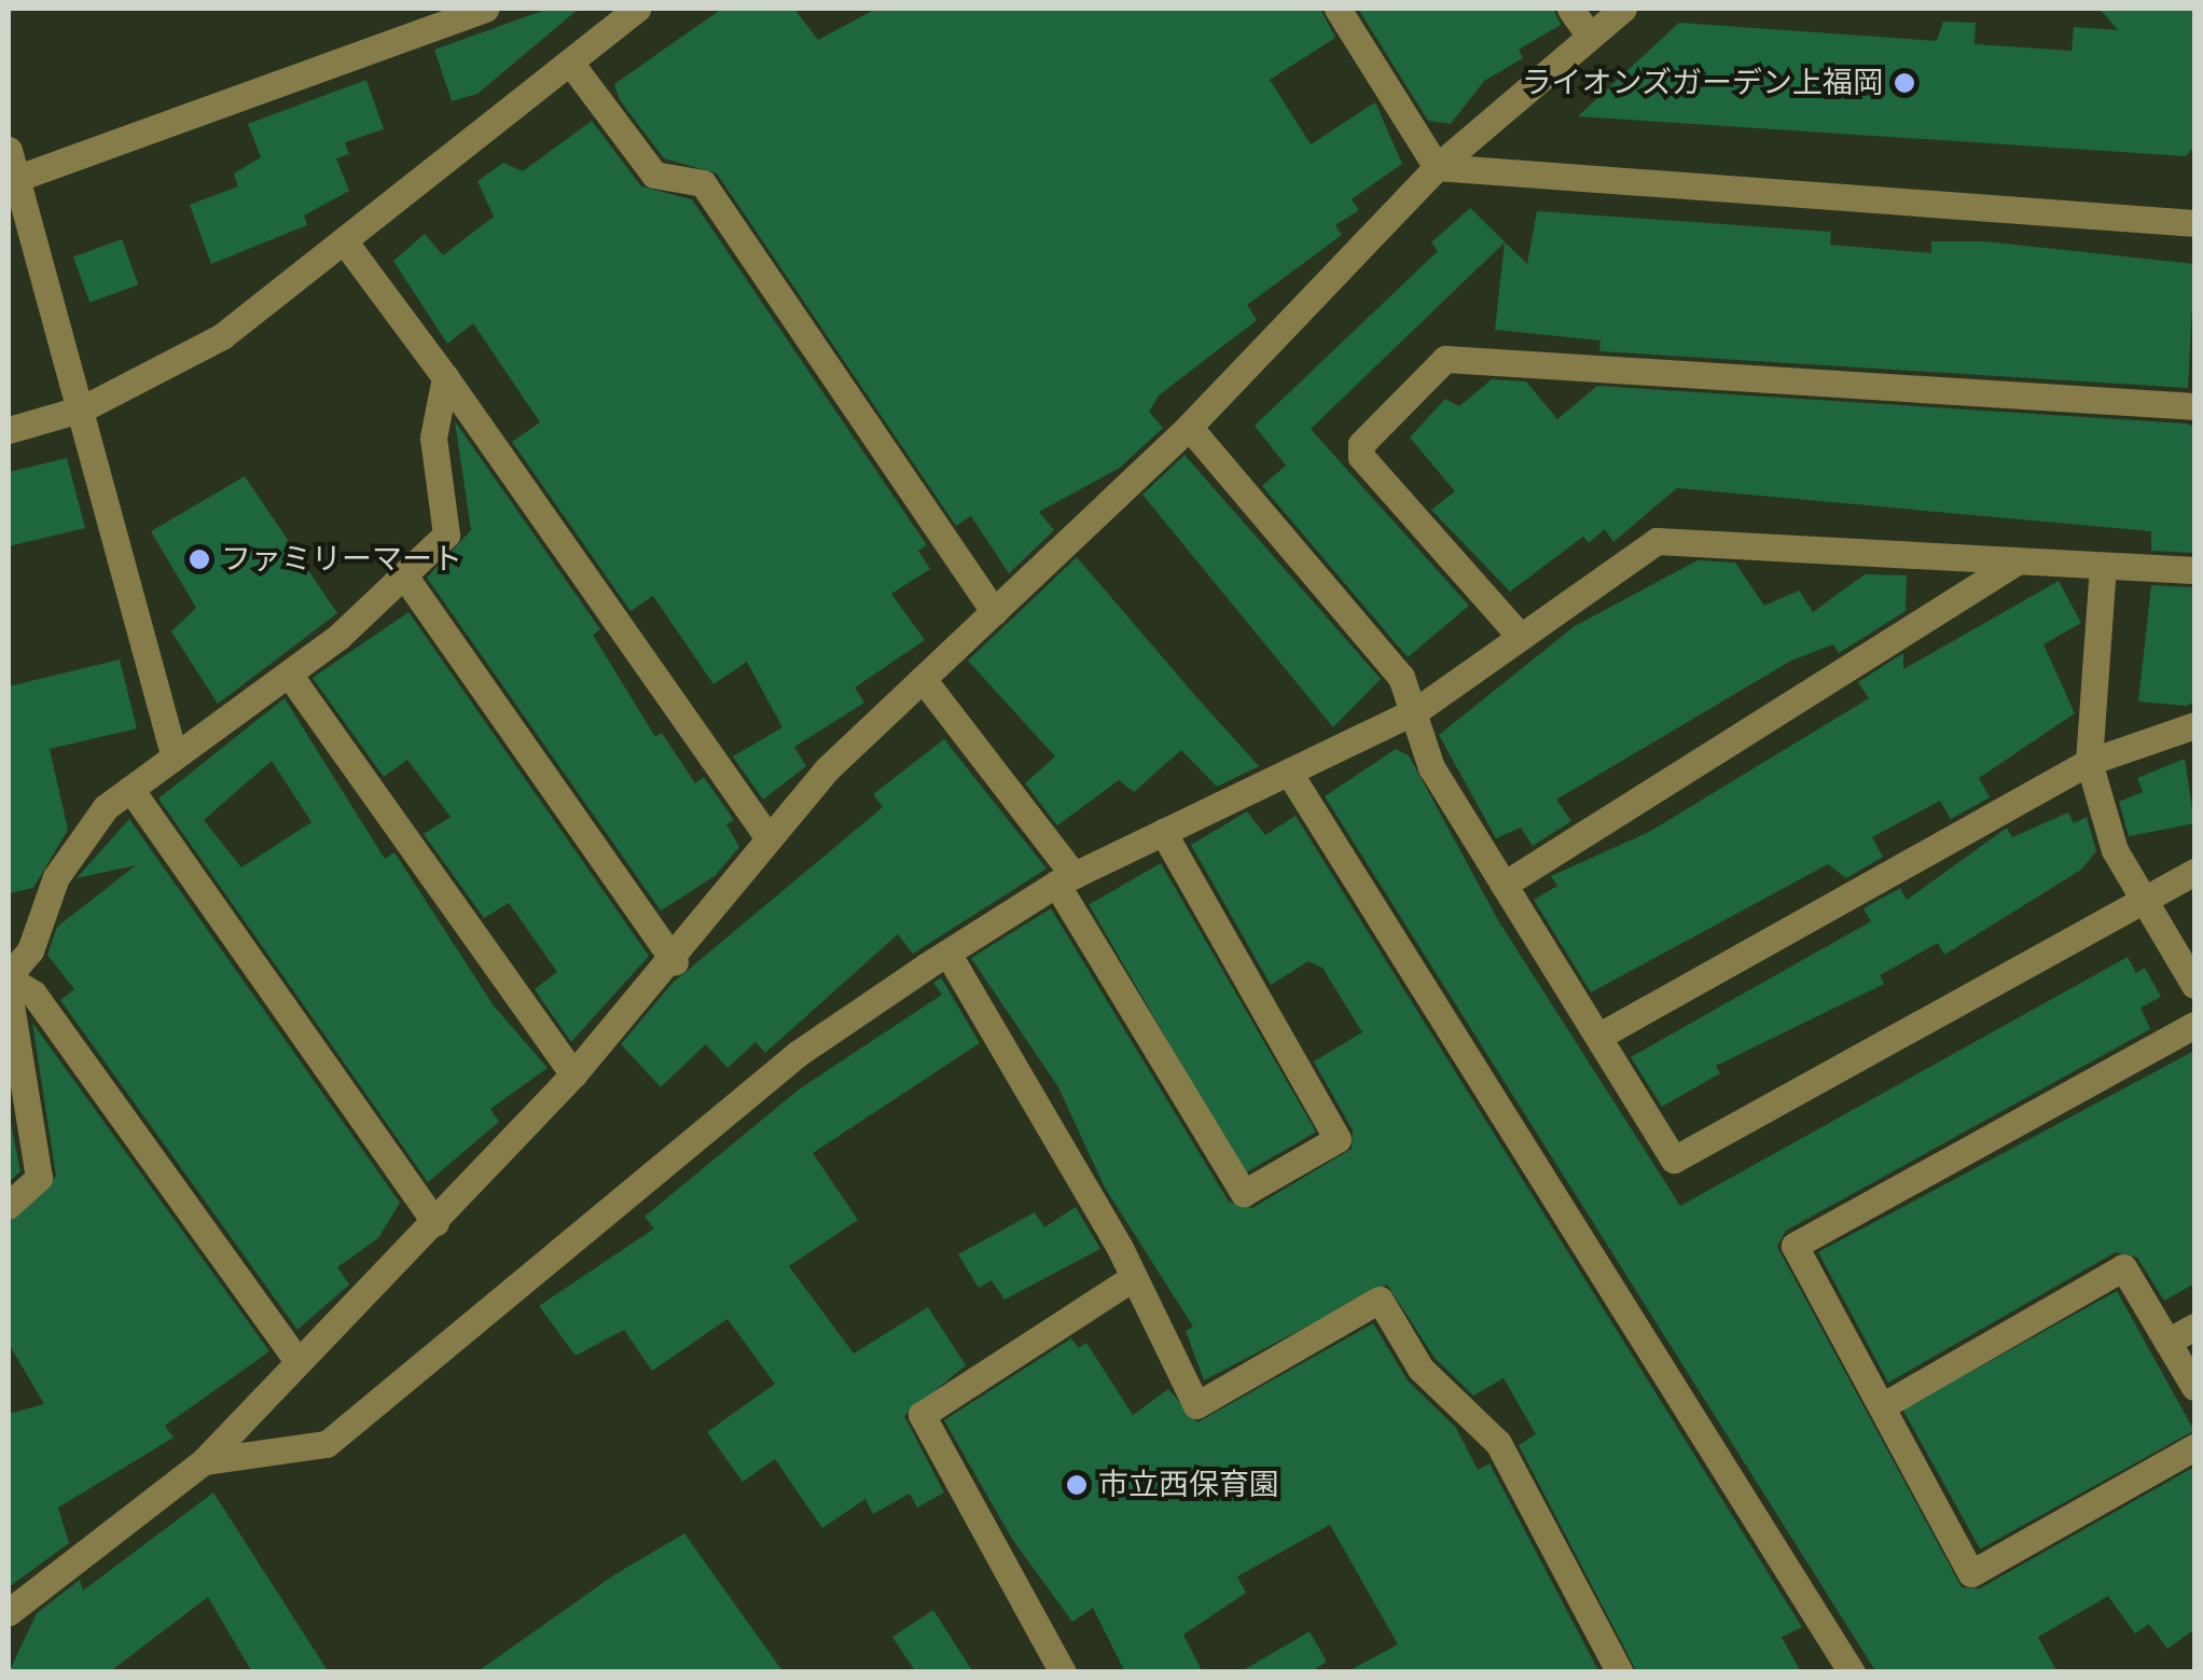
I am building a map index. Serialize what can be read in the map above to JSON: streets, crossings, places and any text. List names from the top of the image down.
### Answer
{
  "places": ["ライオンズガーデン上福岡", "ファミリーマート", "市立西保育園"]
}
